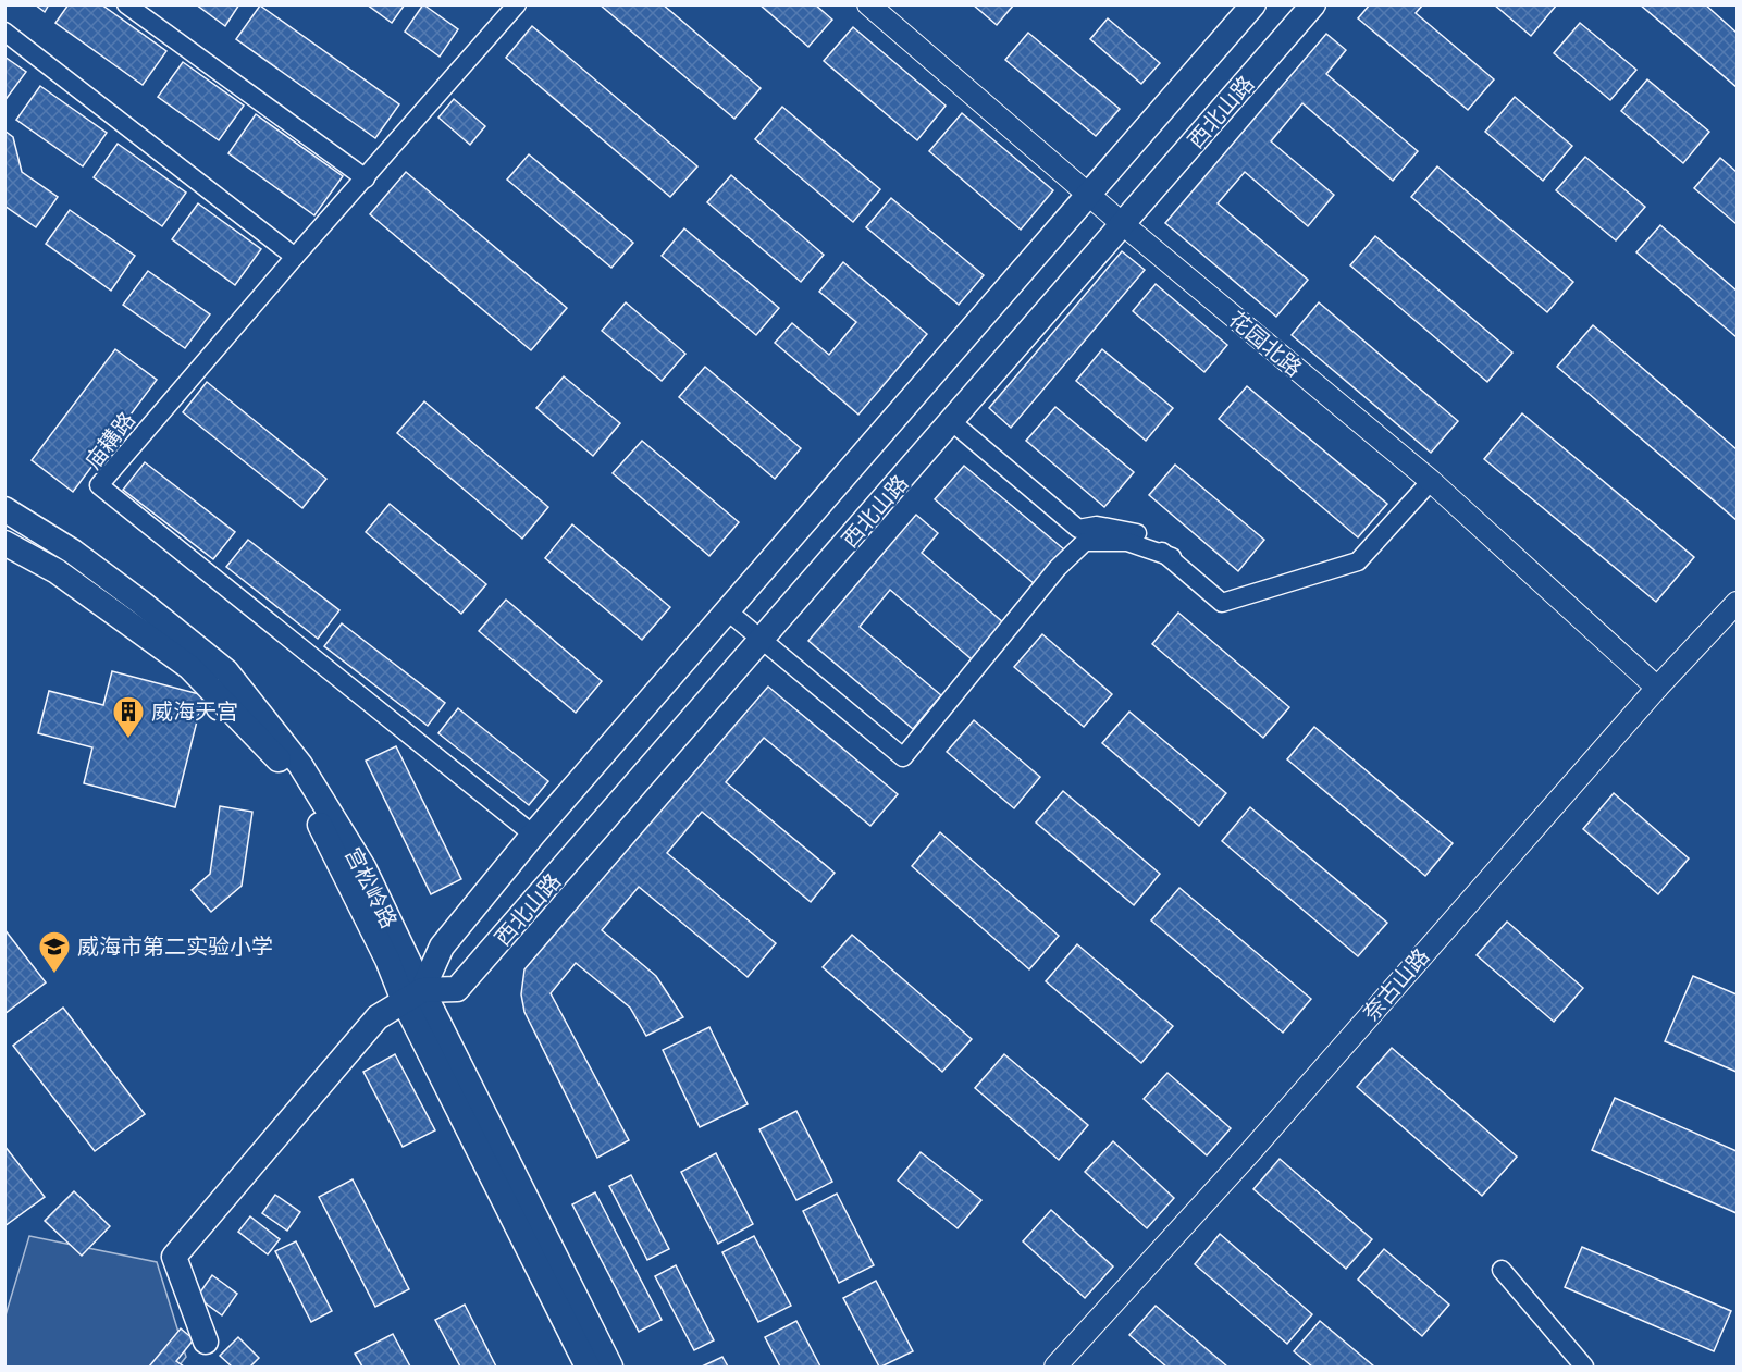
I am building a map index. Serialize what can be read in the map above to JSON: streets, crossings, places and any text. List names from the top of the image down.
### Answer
{
  "streets": {
    "main road": ["西北山路", "宫松岭路"],
    "street": ["花园北路", "庙耩路", "奈古山路"]
  },
  "crossings": [
    ["西北山路", "花园北路"],
    ["西北山路", "庙耩路"],
    ["西北山路", "宫松岭路"],
    ["花园北路", "奈古山路"]
  ],
  "places": {
    "building": ["威海天宫"],
    "school or university": ["威海市第二实验小学"]
  }
}
